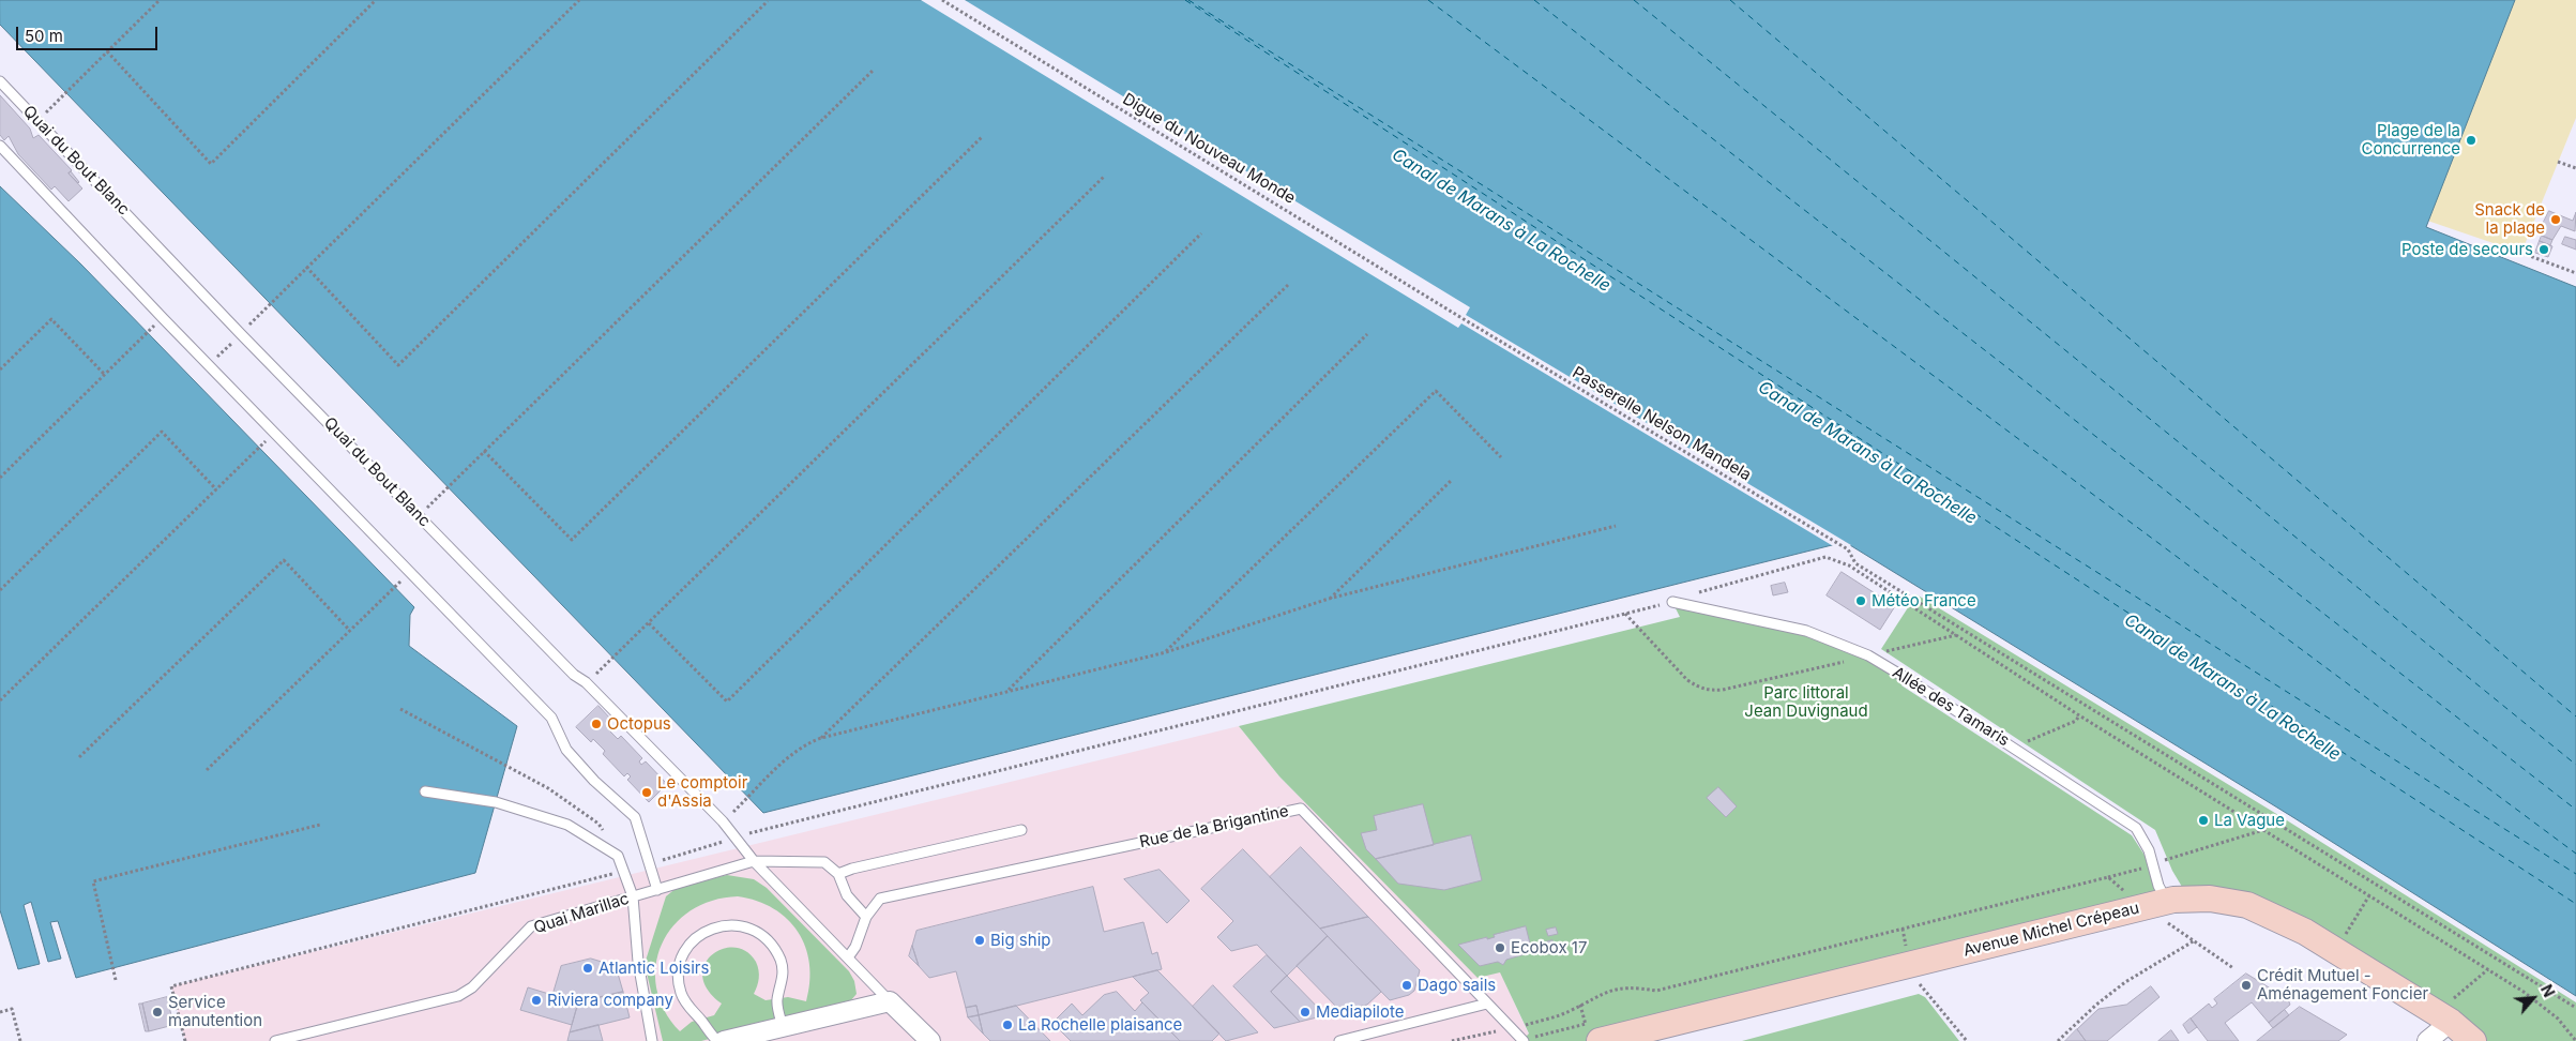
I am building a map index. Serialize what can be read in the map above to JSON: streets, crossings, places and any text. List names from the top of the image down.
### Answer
{
  "streets": {
    "street": ["Avenue Michel Crépeau"],
    "lane": [
      "Quai du Bout Blanc",
      "Allée des Tamaris",
      "Rue de la Brigantine",
      "Quai Marillac"
    ],
    "path": ["Digue du Nouveau Monde", "Passerelle Nelson Mandela"]
  },
  "crossings": [
    ["Digue du Nouveau Monde", "Passerelle Nelson Mandela"],
    ["Quai du Bout Blanc", "Rue de la Brigantine"],
    ["Quai du Bout Blanc", "Quai Marillac"],
    ["Allée des Tamaris", "Avenue Michel Crépeau"]
  ],
  "water": ["Canal de Marans à La Rochelle"],
  "parks": ["Parc littoral Jean Duvignaud"],
  "places": [
    "Plage de la Concurrence",
    "Snack de la plage",
    "Poste de secours",
    "Météo France",
    "Octopus",
    "Le comptoir d'Assia",
    "La Vague",
    "Big ship",
    "Ecobox 17",
    "Atlantic Loisirs",
    "Dago sails",
    "Crédit Mutuel - Aménagement Foncier",
    "Riviera company",
    "Service manutention",
    "Mediapilote",
    "La Rochelle plaisance"
  ],
  "scale_bar": "50 m",
  "north": "top right"
}
